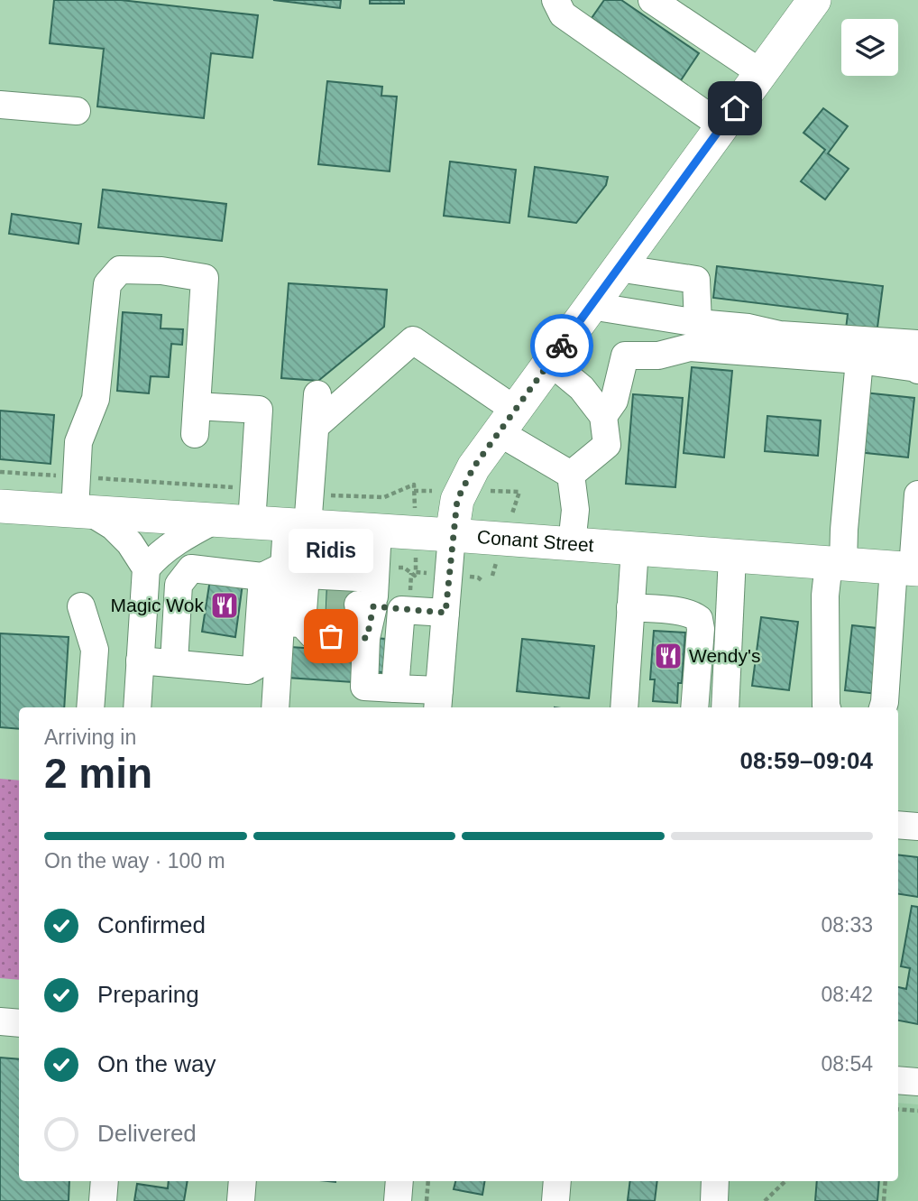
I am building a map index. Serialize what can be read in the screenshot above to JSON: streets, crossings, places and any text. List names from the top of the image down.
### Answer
{
  "streets": {
    "main road": ["Conant Street"]
  },
  "places": {
    "restaurant": ["Magic Wok", "Wendy's"],
    "other": ["Ridis"]
  },
  "page": {
    "bubble": "Ridis",
    "heading": ["2 min", "Arriving in", "08:59–09:04"],
    "bar": "On the way · 100 m",
    "list": [
      ["Confirmed", "08:33"],
      ["Preparing", "08:42"],
      ["On the way", "08:54"],
      "Delivered"
    ]
  }
}
